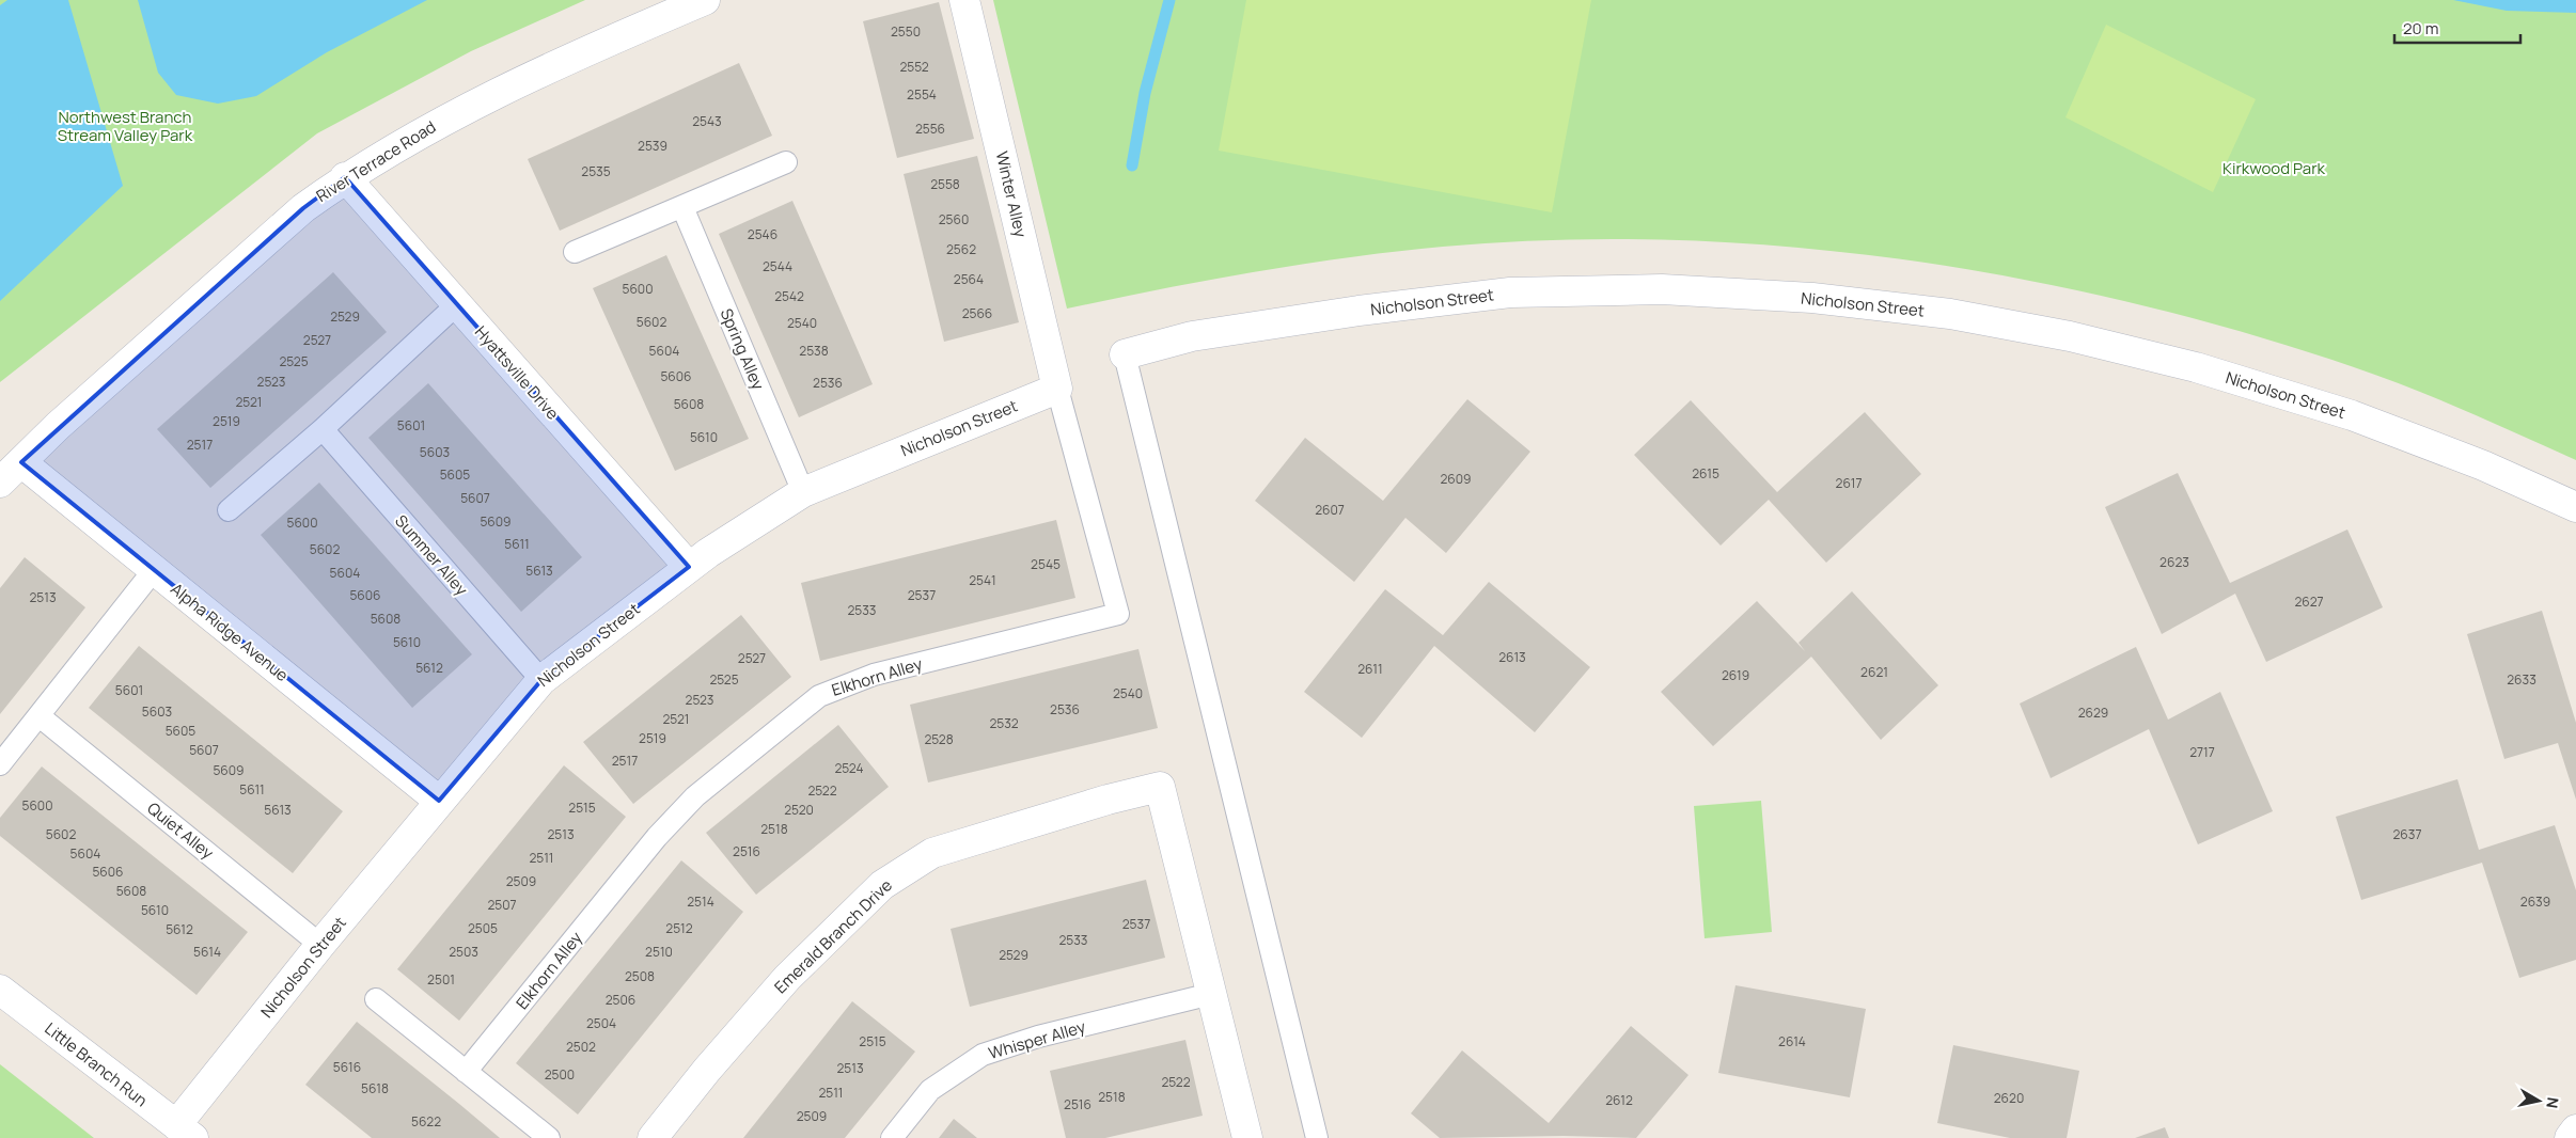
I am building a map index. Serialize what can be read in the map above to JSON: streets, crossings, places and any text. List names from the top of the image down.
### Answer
{
  "streets": {
    "street": [
      "River Terrace Road",
      "Winter Alley",
      "Nicholson Street",
      "Hyattsville Drive",
      "Alpha Ridge Avenue",
      "Emerald Branch Drive",
      "Little Branch Run"
    ],
    "lane": [
      "Spring Alley",
      "Summer Alley",
      "Elkhorn Alley",
      "Quiet Alley",
      "Whisper Alley"
    ]
  },
  "crossings": [
    ["River Terrace Road", "Hyattsville Drive"],
    ["River Terrace Road", "Alpha Ridge Avenue"],
    ["Winter Alley", "Nicholson Street"],
    ["Winter Alley", "Elkhorn Alley"],
    ["Nicholson Street", "Spring Alley"],
    ["Nicholson Street", "Hyattsville Drive"],
    ["Nicholson Street", "Summer Alley"],
    ["Nicholson Street", "Alpha Ridge Avenue"],
    ["Nicholson Street", "Elkhorn Alley"],
    ["Nicholson Street", "Quiet Alley"],
    ["Nicholson Street", "Little Branch Run"],
    ["Emerald Branch Drive", "Whisper Alley"]
  ],
  "parks": ["Northwest Branch Stream Valley Park", "Kirkwood Park"],
  "house_numbers": [
    "2550",
    "2552",
    "2554",
    "2543",
    "2556",
    "2539",
    "2535",
    "2558",
    "2560",
    "2546",
    "2562",
    "2544",
    "2564",
    "5600",
    "2542",
    "2566",
    "2529",
    "5602",
    "2540",
    "2527",
    "5604",
    "2538",
    "2525",
    "5606",
    "2523",
    "2536",
    "2521",
    "5608",
    "2519",
    "5601",
    "5610",
    "2517",
    "5603",
    "2615",
    "5605",
    "2609",
    "2617",
    "5607",
    "2607",
    "5609",
    "5600",
    "5611",
    "5602",
    "2623",
    "2545",
    "5613",
    "5604",
    "2541",
    "5606",
    "2537",
    "2513",
    "2627",
    "2533",
    "5608",
    "5610",
    "2613",
    "2527",
    "5612",
    "2611",
    "2621",
    "2619",
    "2525",
    "2633",
    "5601",
    "2540",
    "2523",
    "2536",
    "5603",
    "2629",
    "2521",
    "2532",
    "5605",
    "2519",
    "2528",
    "5607",
    "2717",
    "2517",
    "2524",
    "5609",
    "5611",
    "2522",
    "5600",
    "2515",
    "5613",
    "2520",
    "2518",
    "5602",
    "2513",
    "2637",
    "2516",
    "5604",
    "2511",
    "5606",
    "2509",
    "5608",
    "2514",
    "2639",
    "2507",
    "5610",
    "2537",
    "2505",
    "2512",
    "5612",
    "2533",
    "5614",
    "2503",
    "2510",
    "2529",
    "2508",
    "2501",
    "2506",
    "2504",
    "2515",
    "2614",
    "2502",
    "5616",
    "2513",
    "2500",
    "2522",
    "5618",
    "2511",
    "2518",
    "2620",
    "2612",
    "2516",
    "2509",
    "5622"
  ],
  "scale_bar": "20 m",
  "north": "right"
}
